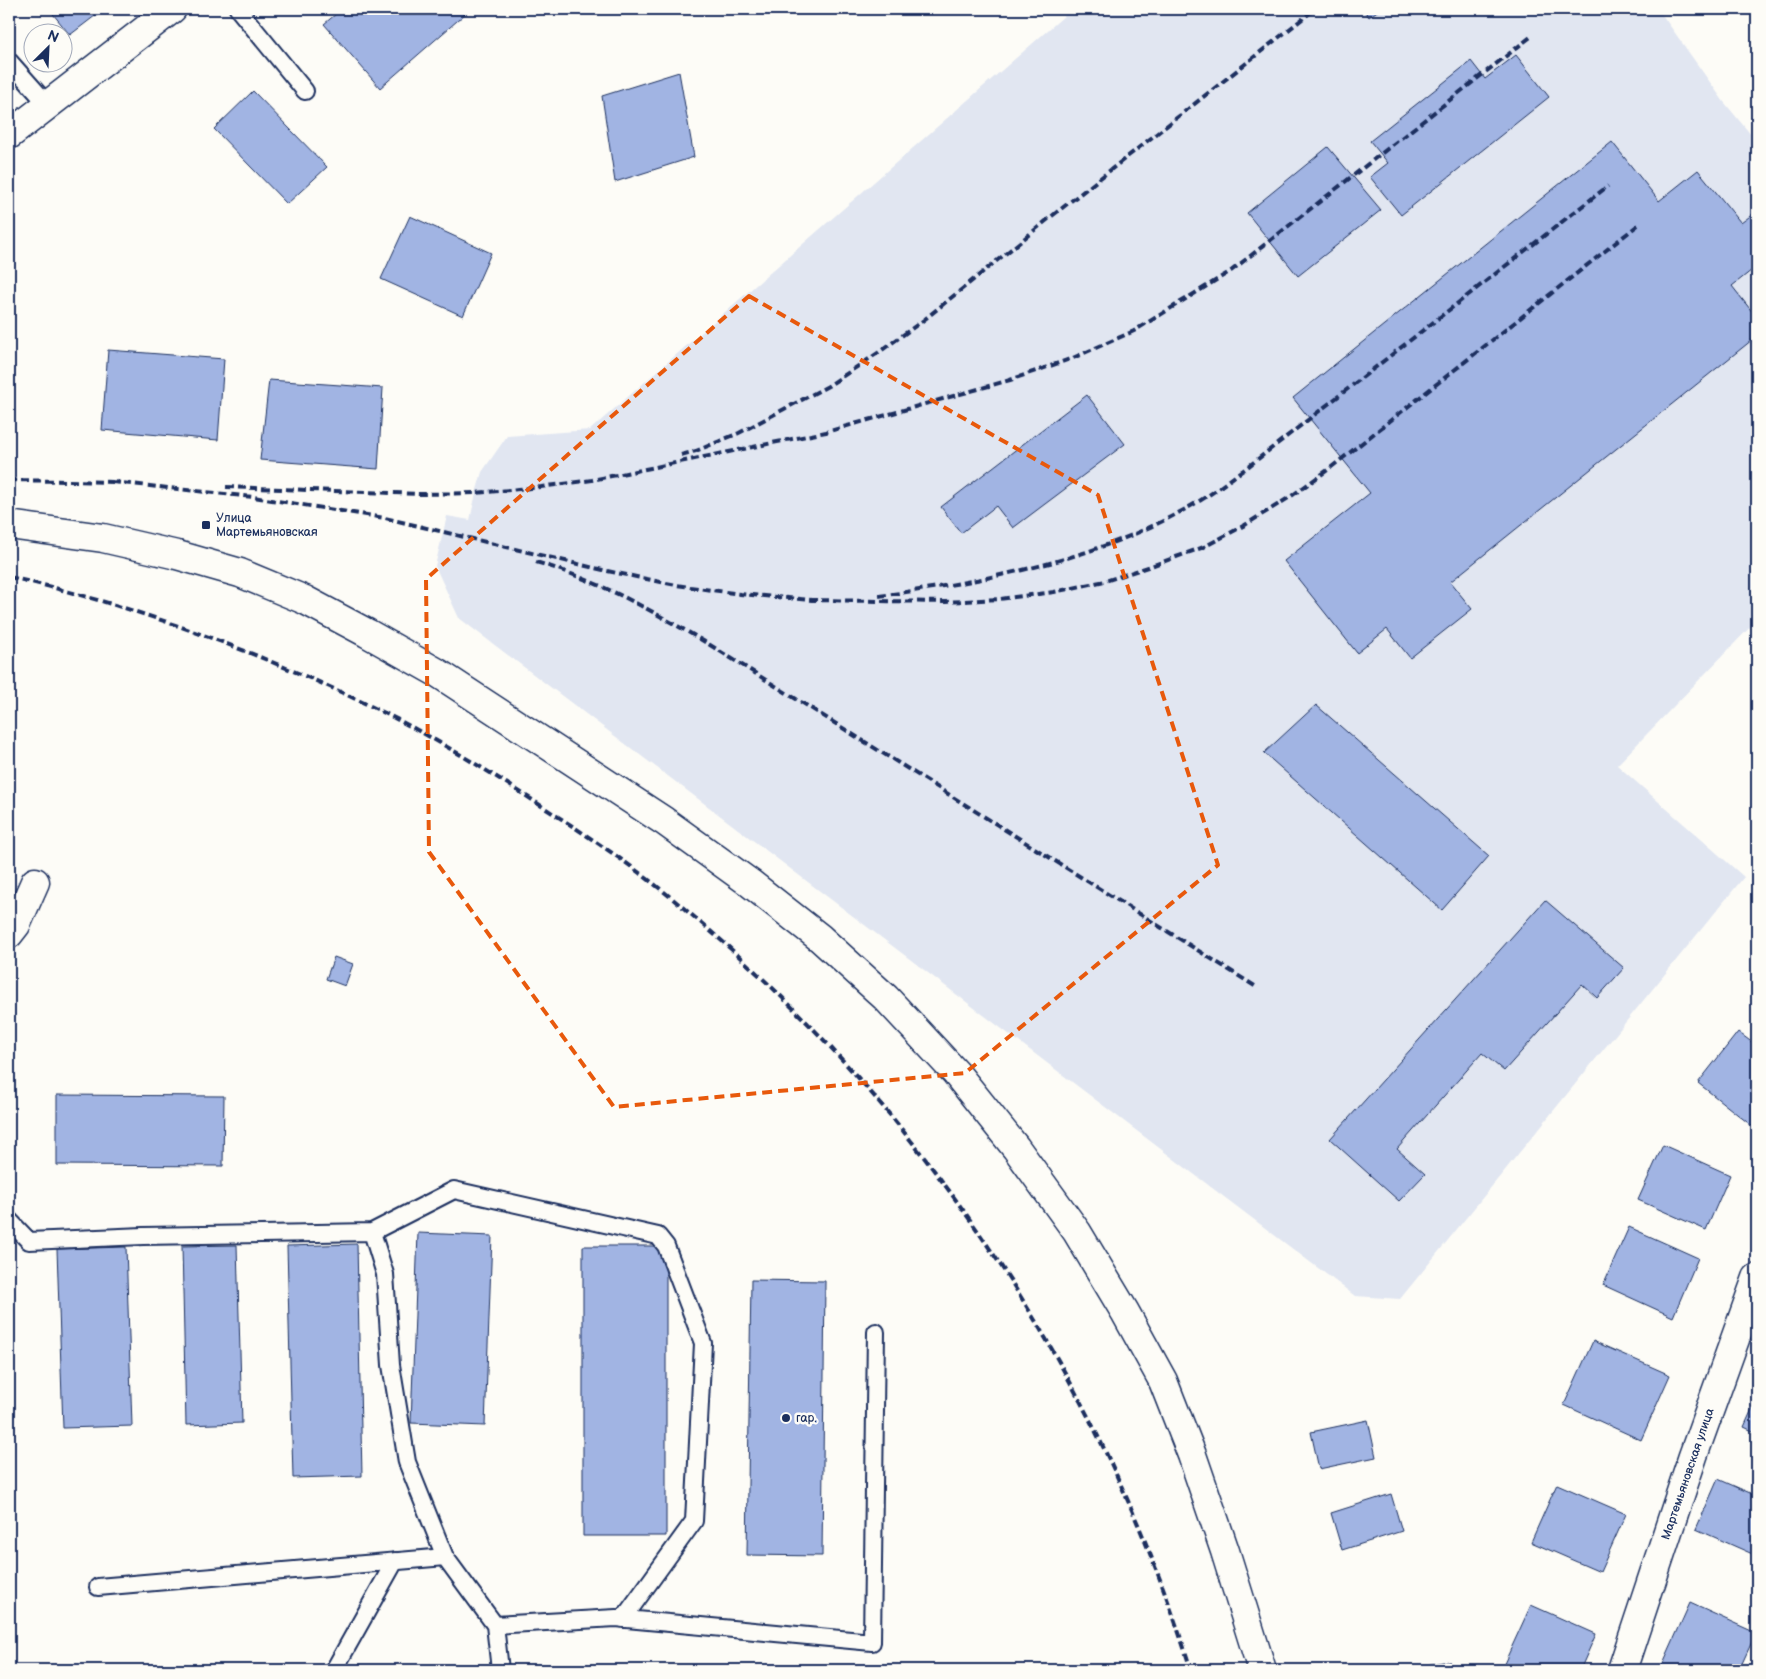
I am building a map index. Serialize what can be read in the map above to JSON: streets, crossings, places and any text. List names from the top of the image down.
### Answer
{
  "streets": {
    "main road": ["Мартемьяновская улица"]
  },
  "places": {
    "transit": ["Улица Мартемьяновская"],
    "other": ["гар."]
  },
  "north": "top right"
}
